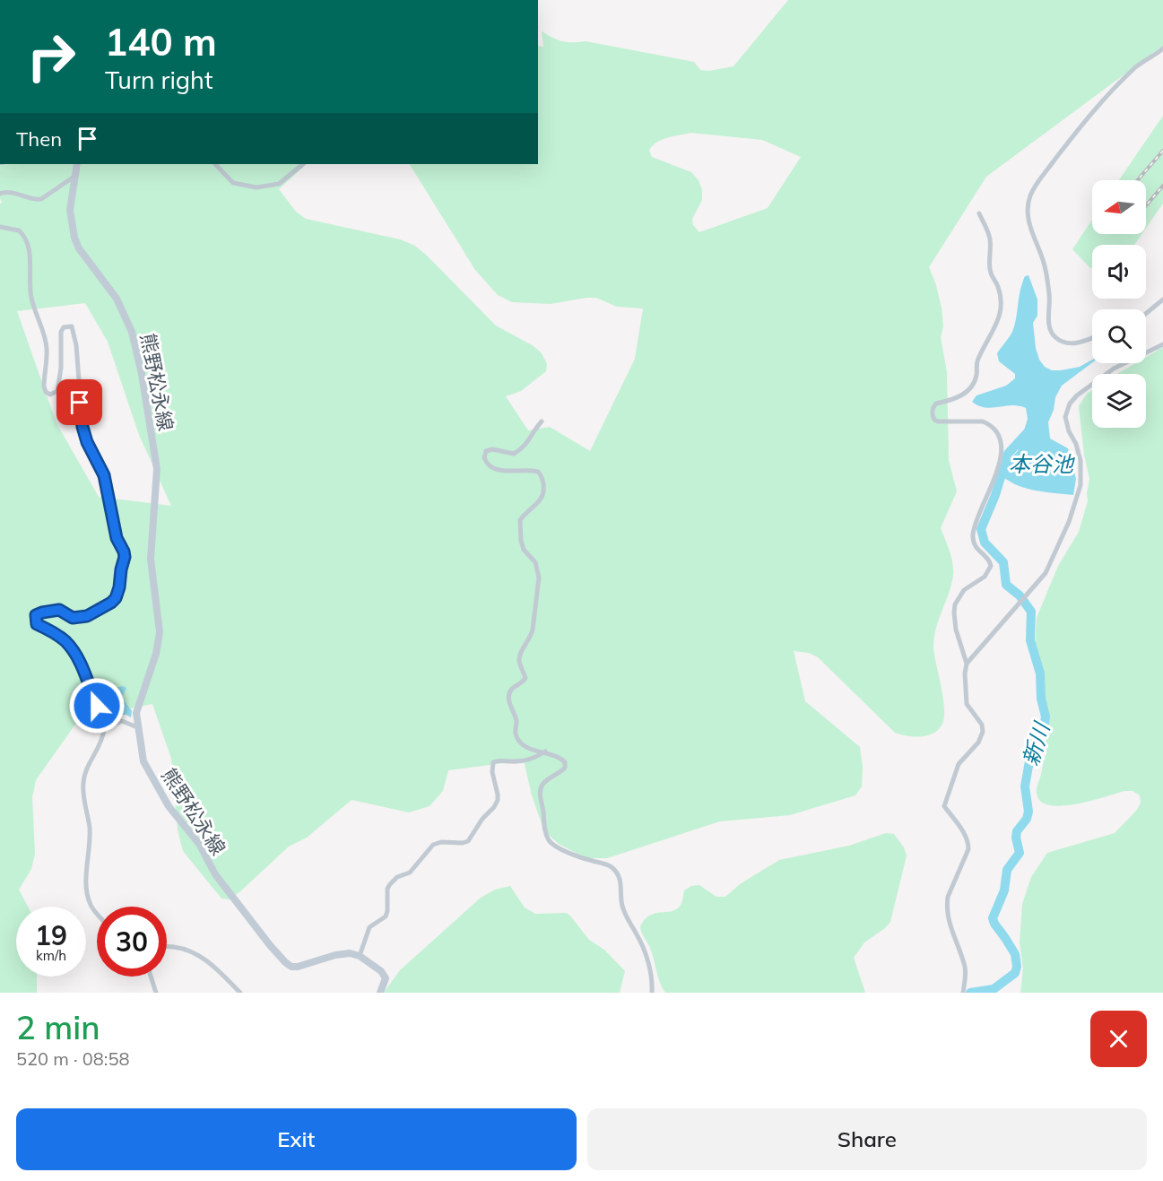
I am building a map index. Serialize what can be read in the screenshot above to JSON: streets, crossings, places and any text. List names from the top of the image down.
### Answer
{
  "streets": {
    "main road": ["熊野松永線"]
  },
  "water": ["本谷池", "新川"],
  "north": "left",
  "page": {
    "turn": ["140 m", "Turn right"],
    "then": "Then",
    "speed": "19 km/h",
    "limit": "30",
    "heading": ["2 min", "520 m · 08:58"],
    "buttons": ["Exit", "Share"]
  }
}
